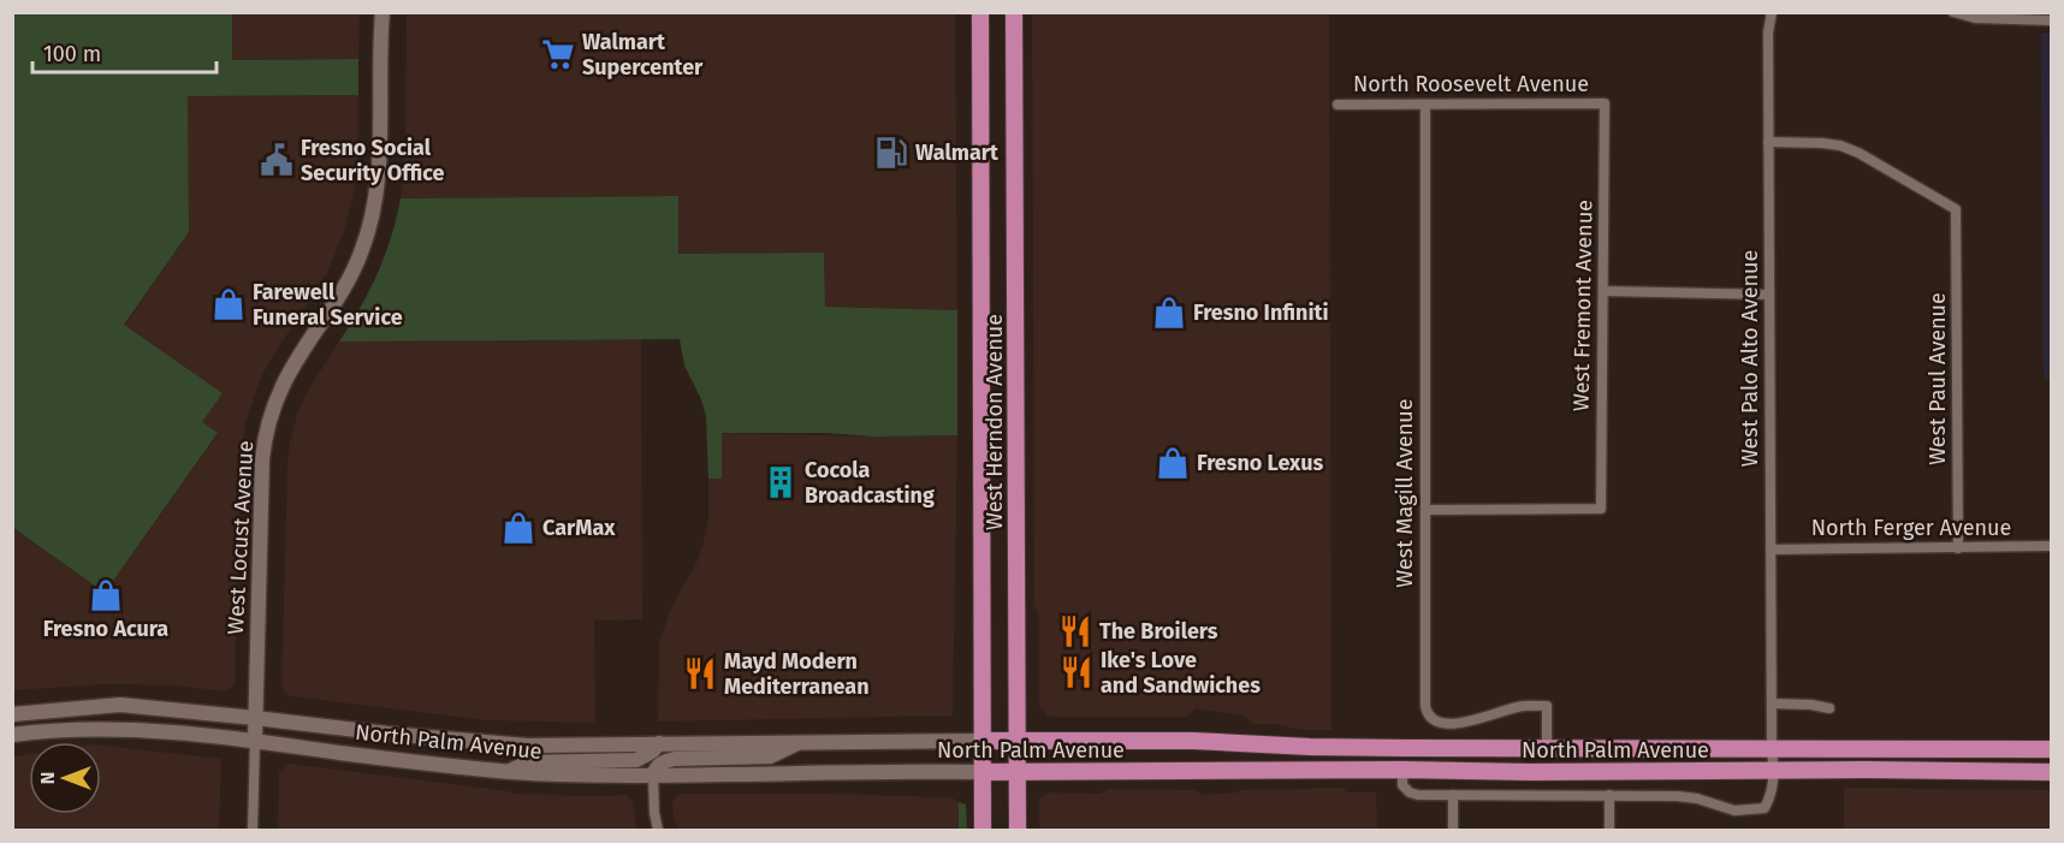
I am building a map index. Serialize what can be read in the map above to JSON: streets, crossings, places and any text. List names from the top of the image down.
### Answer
{
  "streets": {
    "main road": ["West Herndon Avenue", "West Locust Avenue", "North Palm Avenue"],
    "street": [
      "North Roosevelt Avenue",
      "West Fremont Avenue",
      "West Palo Alto Avenue",
      "West Paul Avenue",
      "West Magill Avenue",
      "North Ferger Avenue"
    ]
  },
  "crossings": [
    ["North Roosevelt Avenue", "West Fremont Avenue"],
    ["North Roosevelt Avenue", "West Magill Avenue"],
    ["West Fremont Avenue", "West Magill Avenue"],
    ["West Palo Alto Avenue", "West Paul Avenue"],
    ["West Palo Alto Avenue", "North Ferger Avenue"],
    ["West Palo Alto Avenue", "North Palm Avenue"],
    ["West Paul Avenue", "North Ferger Avenue"],
    ["West Herndon Avenue", "North Palm Avenue"],
    ["West Magill Avenue", "North Palm Avenue"],
    ["West Locust Avenue", "North Palm Avenue"]
  ],
  "places": {
    "supermarket": ["Walmart Supercenter"],
    "fuel station": ["Walmart"],
    "public building": ["Fresno Social Security Office"],
    "shop": [
      "Farewell Funeral Service",
      "Fresno Infiniti",
      "Fresno Lexus",
      "CarMax",
      "Fresno Acura"
    ],
    "building": ["Cocola Broadcasting"],
    "restaurant": ["The Broilers", "Ike's Love and Sandwiches", "Mayd Modern Mediterranean"]
  },
  "scale_bar": "100 m",
  "north": "left"
}
